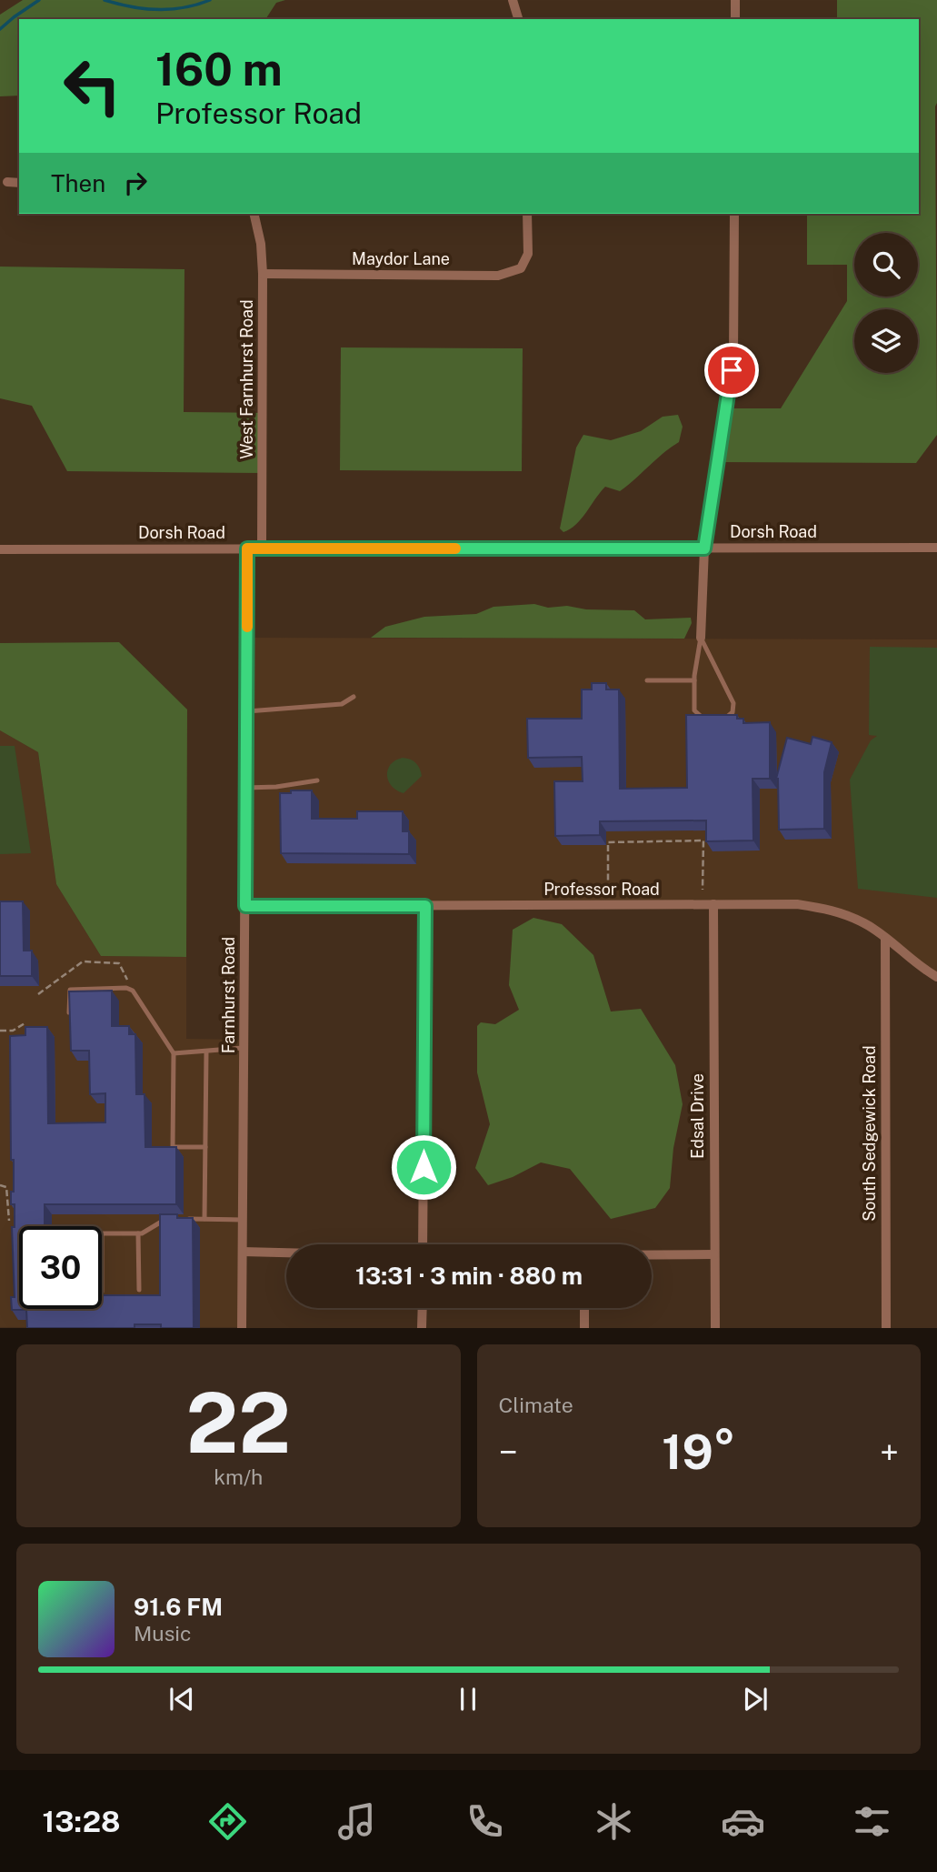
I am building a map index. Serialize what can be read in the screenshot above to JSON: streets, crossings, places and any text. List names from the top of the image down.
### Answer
{
  "streets": {
    "street": [
      "Maydor Lane",
      "West Farnhurst Road",
      "Dorsh Road",
      "Professor Road",
      "Farnhurst Road",
      "Edsal Drive",
      "South Sedgewick Road"
    ]
  },
  "crossings": [
    ["Maydor Lane", "West Farnhurst Road"],
    ["West Farnhurst Road", "Dorsh Road"],
    ["Dorsh Road", "Farnhurst Road"],
    ["Professor Road", "Farnhurst Road"],
    ["Professor Road", "Edsal Drive"],
    ["Professor Road", "South Sedgewick Road"]
  ],
  "page": {
    "turn": ["160 m", "Professor Road"],
    "then": "Then",
    "limit": "30",
    "trip": "13:31 · 3 min · 880 m",
    "tile": [
      ["22", "km/h"],
      "Climate"
    ],
    "heat": ["−", "19°", "+"],
    "song": ["91.6 FM", "Music"],
    "tabs": "13:28"
  }
}
